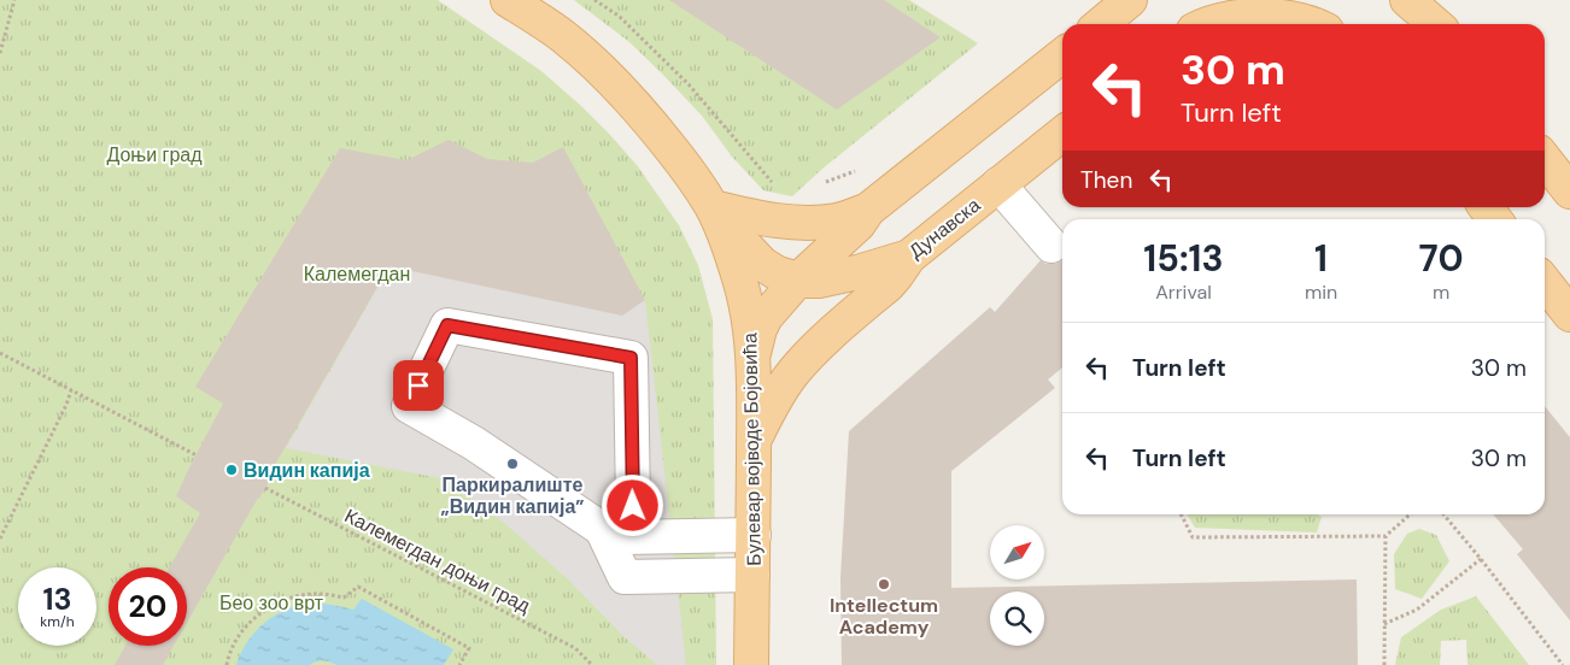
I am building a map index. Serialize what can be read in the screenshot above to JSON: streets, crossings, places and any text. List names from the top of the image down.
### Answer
{
  "streets": {
    "main road": ["Дунавска", "Булевар војводе Бојовића"],
    "path": ["Калемегдан доњи град"]
  },
  "crossings": [
    ["Дунавска", "Булевар војводе Бојовића"]
  ],
  "parks": ["Доњи град", "Калемегдан", "Бео зоо врт"],
  "places": ["Паркиралиште „Видин капија”", "Видин капија", "Intellectum Academy"],
  "north": "top right",
  "page": {
    "turn": ["30 m", "Turn left"],
    "then": "Then",
    "eta": [
      "15:13",
      "Arrival",
      "1",
      "min",
      "70",
      "m"
    ],
    "list": [
      {
        "name": "Turn left",
        "value": "30 m"
      },
      {
        "name": "Turn left",
        "value": "30 m"
      }
    ],
    "speed": "13 km/h",
    "limit": "20"
  }
}
